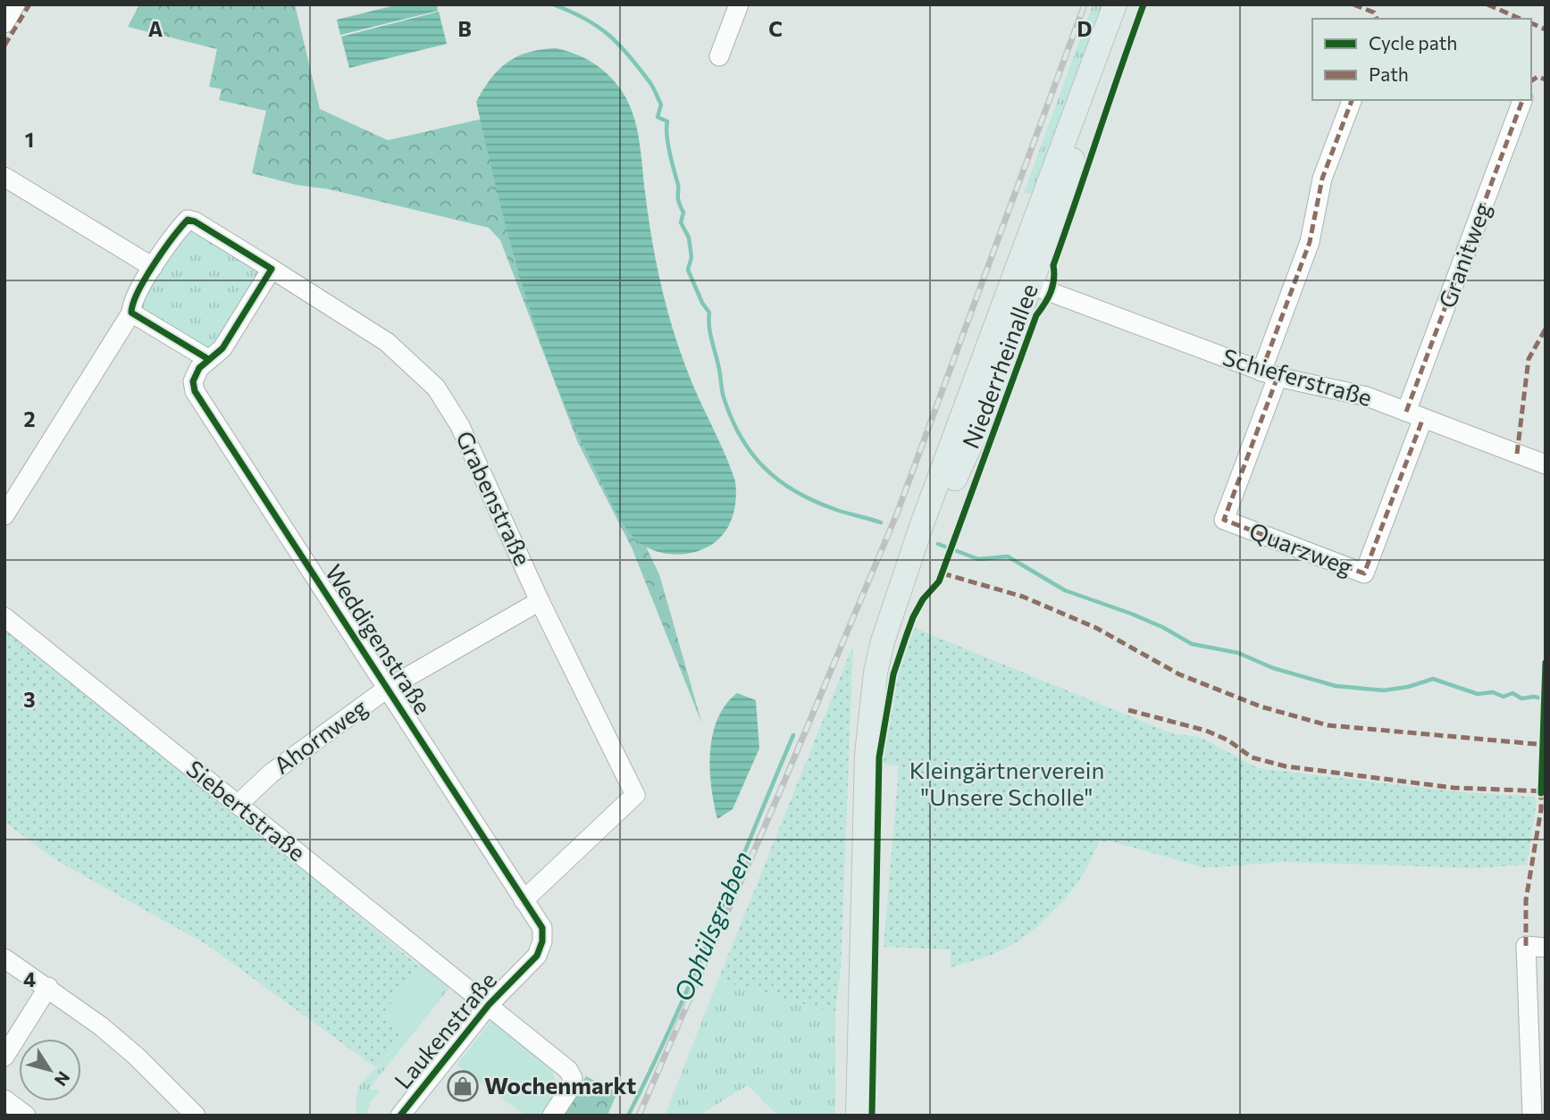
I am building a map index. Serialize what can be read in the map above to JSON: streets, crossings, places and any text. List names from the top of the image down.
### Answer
{
  "streets": {
    "main road": ["Niederrheinallee"],
    "street": [
      "Granitweg",
      "Schieferstraße",
      "Grabenstraße",
      "Quarzweg",
      "Weddigenstraße",
      "Ahornweg",
      "Siebertstraße",
      "Laukenstraße"
    ]
  },
  "crossings": [
    ["Granitweg", "Schieferstraße"],
    ["Granitweg", "Quarzweg"],
    ["Niederrheinallee", "Schieferstraße"],
    ["Schieferstraße", "Quarzweg"],
    ["Grabenstraße", "Weddigenstraße"],
    ["Grabenstraße", "Ahornweg"],
    ["Weddigenstraße", "Ahornweg"],
    ["Weddigenstraße", "Laukenstraße"],
    ["Ahornweg", "Siebertstraße"],
    ["Siebertstraße", "Laukenstraße"]
  ],
  "water": ["Ophülsgraben"],
  "parks": ["Kleingärtnerverein \"Unsere Scholle\""],
  "places": {
    "shop": ["Wochenmarkt"]
  },
  "legend": ["Cycle path", "Path"],
  "north": "bottom right",
  "grid": {
    "columns": [
      "A",
      "B",
      "C",
      "D"
    ],
    "rows": [
      "1",
      "2",
      "3",
      "4"
    ]
  }
}
